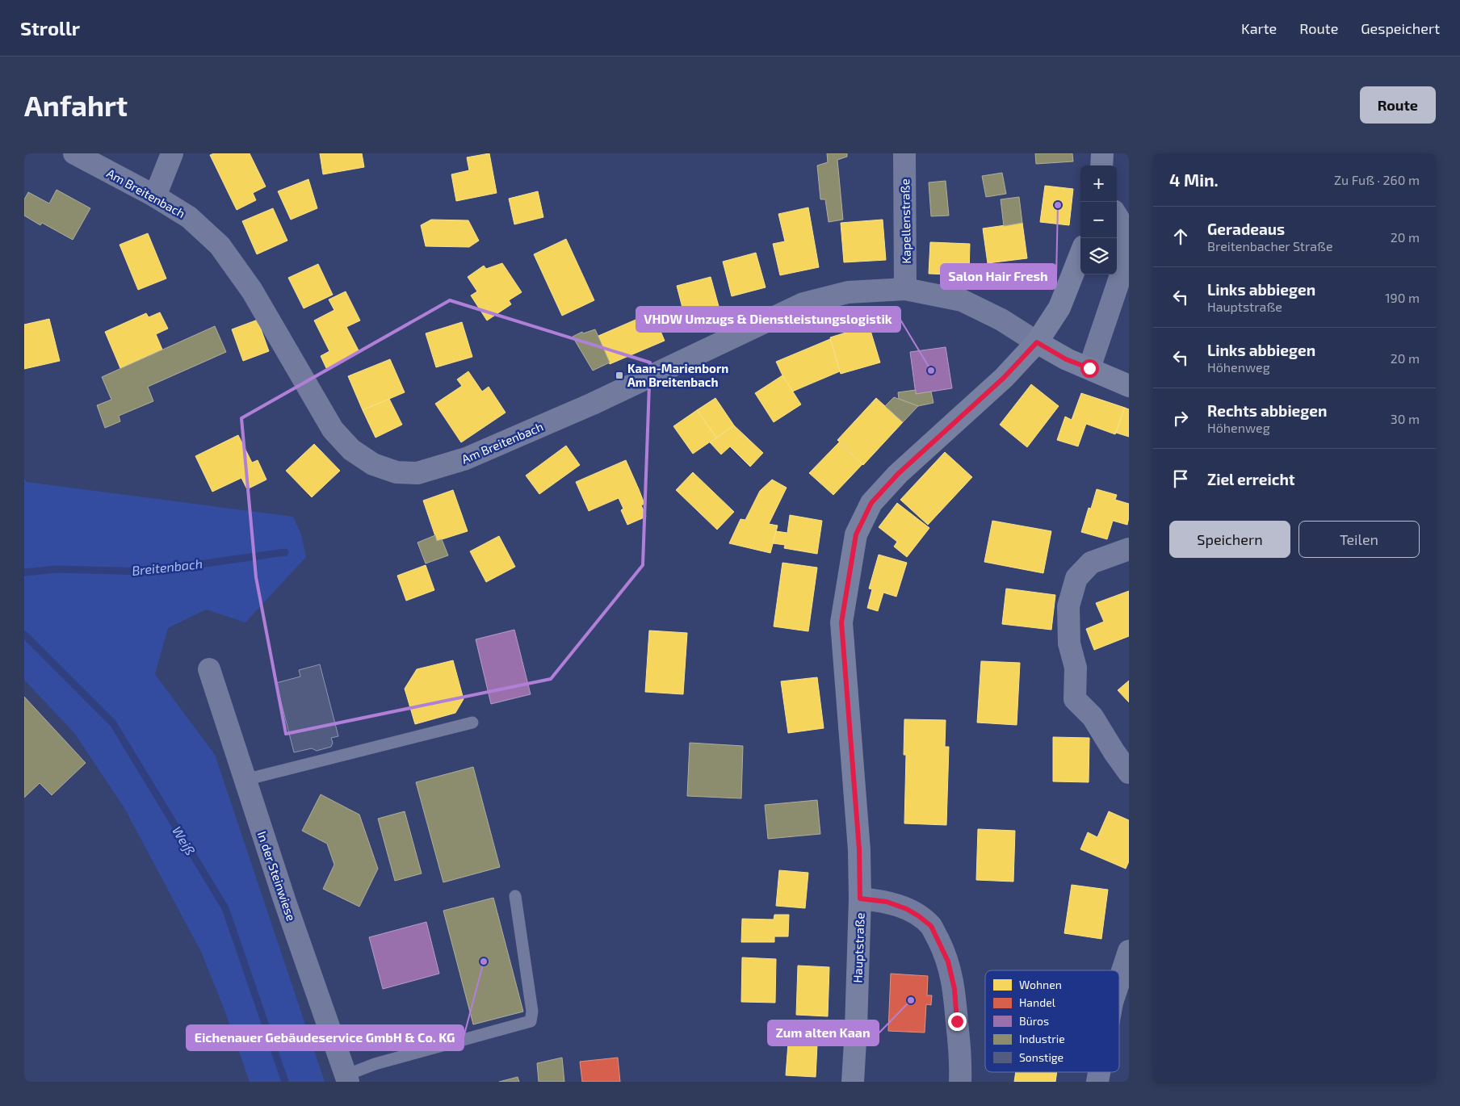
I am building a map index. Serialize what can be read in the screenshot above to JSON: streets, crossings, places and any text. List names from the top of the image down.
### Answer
{
  "streets": {
    "main road": ["Hauptstraße"],
    "street": ["Am Breitenbach", "Kapellenstraße", "In der Steinwiese"]
  },
  "crossings": [
    ["Am Breitenbach", "Kapellenstraße"],
    ["Am Breitenbach", "Hauptstraße"]
  ],
  "water": ["Breitenbach", "Weiß"],
  "places": {
    "other": [
      "Salon Hair Fresh",
      "VHDW Umzugs & Dienstleistungslogistik",
      "Eichenauer Gebäudeservice GmbH & Co. KG",
      "Zum alten Kaan"
    ],
    "transit": ["Kaan-Marienborn Am Breitenbach"]
  },
  "legend": [
    "Wohnen",
    "Handel",
    "Büros",
    "Industrie",
    "Sonstige"
  ],
  "page": {
    "header": "Strollr",
    "nav": ["Karte", "Route", "Gespeichert"],
    "buttons": [
      "Route",
      ["Speichern", "Teilen"]
    ],
    "title": "Anfahrt",
    "heading": ["4 Min.", "Zu Fuß · 260 m"],
    "map_buttons": ["+", "−"],
    "list": [
      ["Geradeaus", "Breitenbacher Straße", "20 m"],
      ["Links abbiegen", "Hauptstraße", "190 m"],
      ["Links abbiegen", "Höhenweg", "20 m"],
      ["Rechts abbiegen", "Höhenweg", "30 m"],
      "Ziel erreicht"
    ]
  }
}
